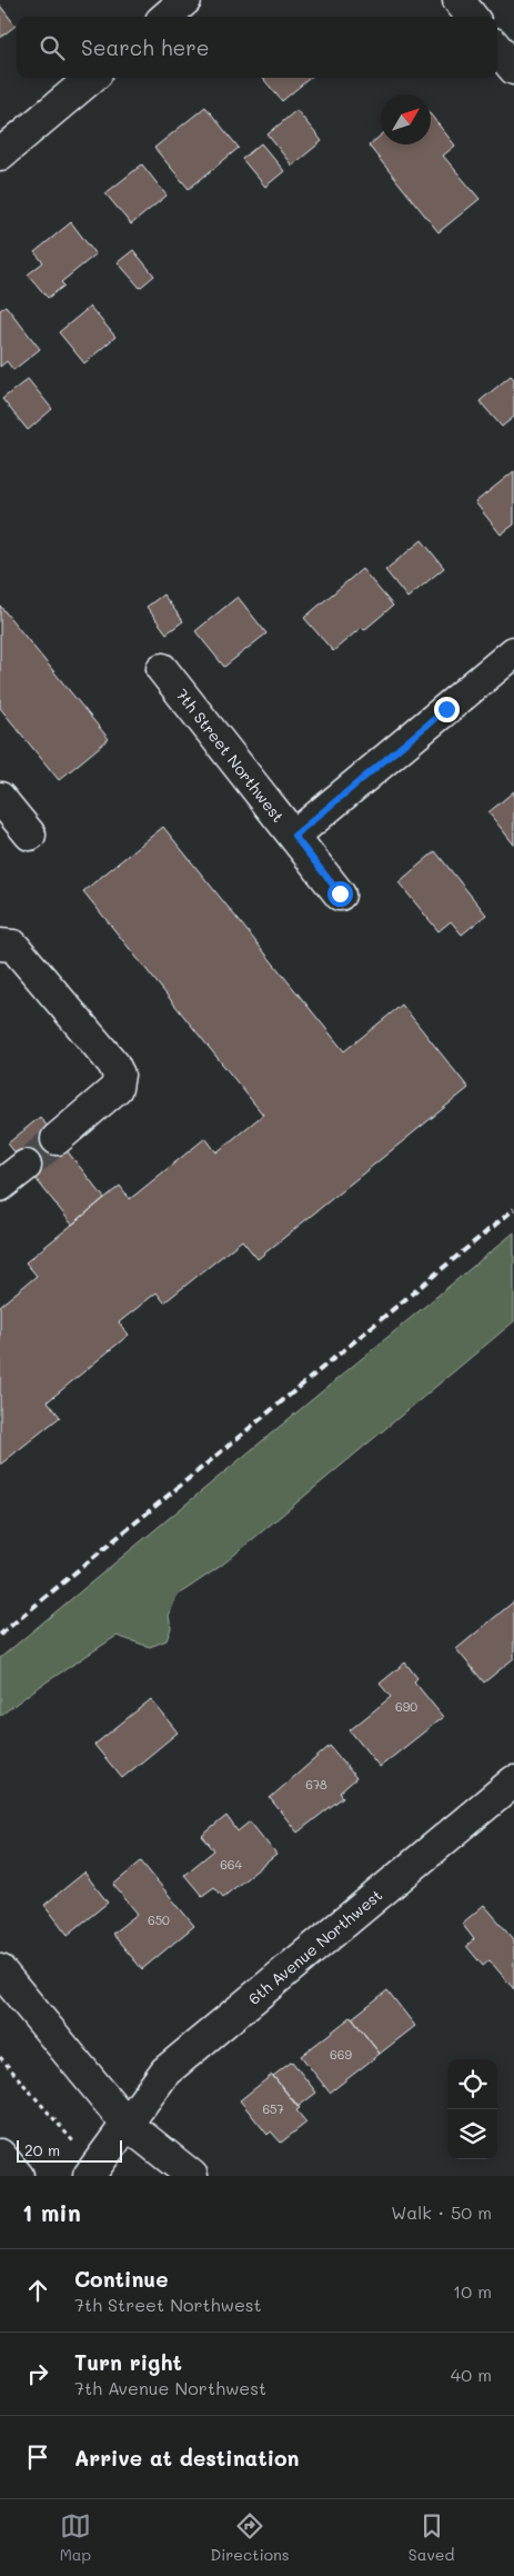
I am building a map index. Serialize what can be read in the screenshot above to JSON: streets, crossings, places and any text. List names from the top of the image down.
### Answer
{
  "streets": {
    "street": ["7th Street Northwest", "6th Avenue Northwest"]
  },
  "house_numbers": [
    "690",
    "678",
    "664",
    "650",
    "669",
    "657"
  ],
  "scale_bar": "20 m",
  "north": "top right",
  "page": {
    "search": "Search here",
    "scale": "20 m",
    "heading": ["1 min", "Walk · 50 m"],
    "list": [
      ["Continue", "7th Street Northwest", "10 m"],
      ["Turn right", "7th Avenue Northwest", "40 m"],
      "Arrive at destination"
    ],
    "nav": ["Map", "Directions", "Saved"]
  }
}
